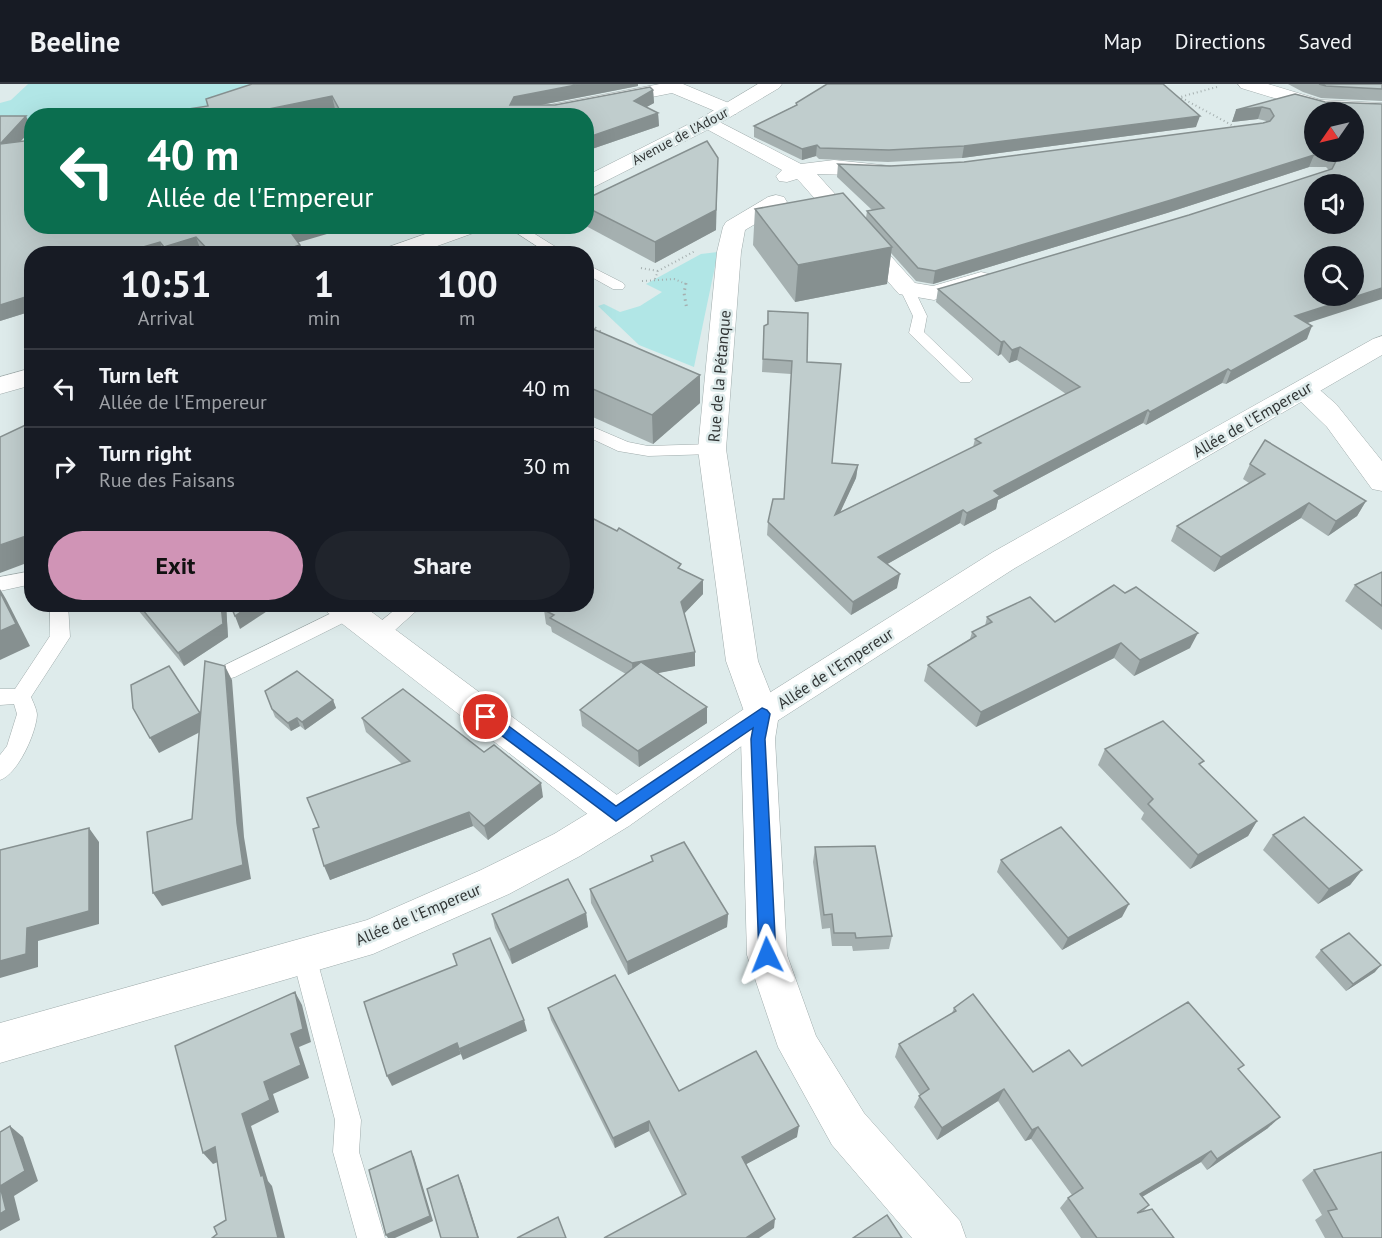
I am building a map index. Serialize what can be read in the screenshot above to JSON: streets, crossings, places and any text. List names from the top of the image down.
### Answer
{
  "streets": {
    "street": ["Avenue de l'Adour", "Rue de la Pétanque", "Allée de l'Empereur"]
  },
  "crossings": [
    ["Rue de la Pétanque", "Allée de l'Empereur"]
  ],
  "north": "bottom left",
  "page": {
    "header": "Beeline",
    "nav": ["Map", "Directions", "Saved"],
    "turn": ["40 m", "Allée de l'Empereur"],
    "eta": [
      "10:51",
      "Arrival",
      "1",
      "min",
      "100",
      "m"
    ],
    "list": [
      {
        "name": "Turn left",
        "note": "Allée de l'Empereur",
        "value": "40 m"
      },
      {
        "name": "Turn right",
        "note": "Rue des Faisans",
        "value": "30 m"
      }
    ],
    "buttons": ["Exit", "Share"]
  }
}
